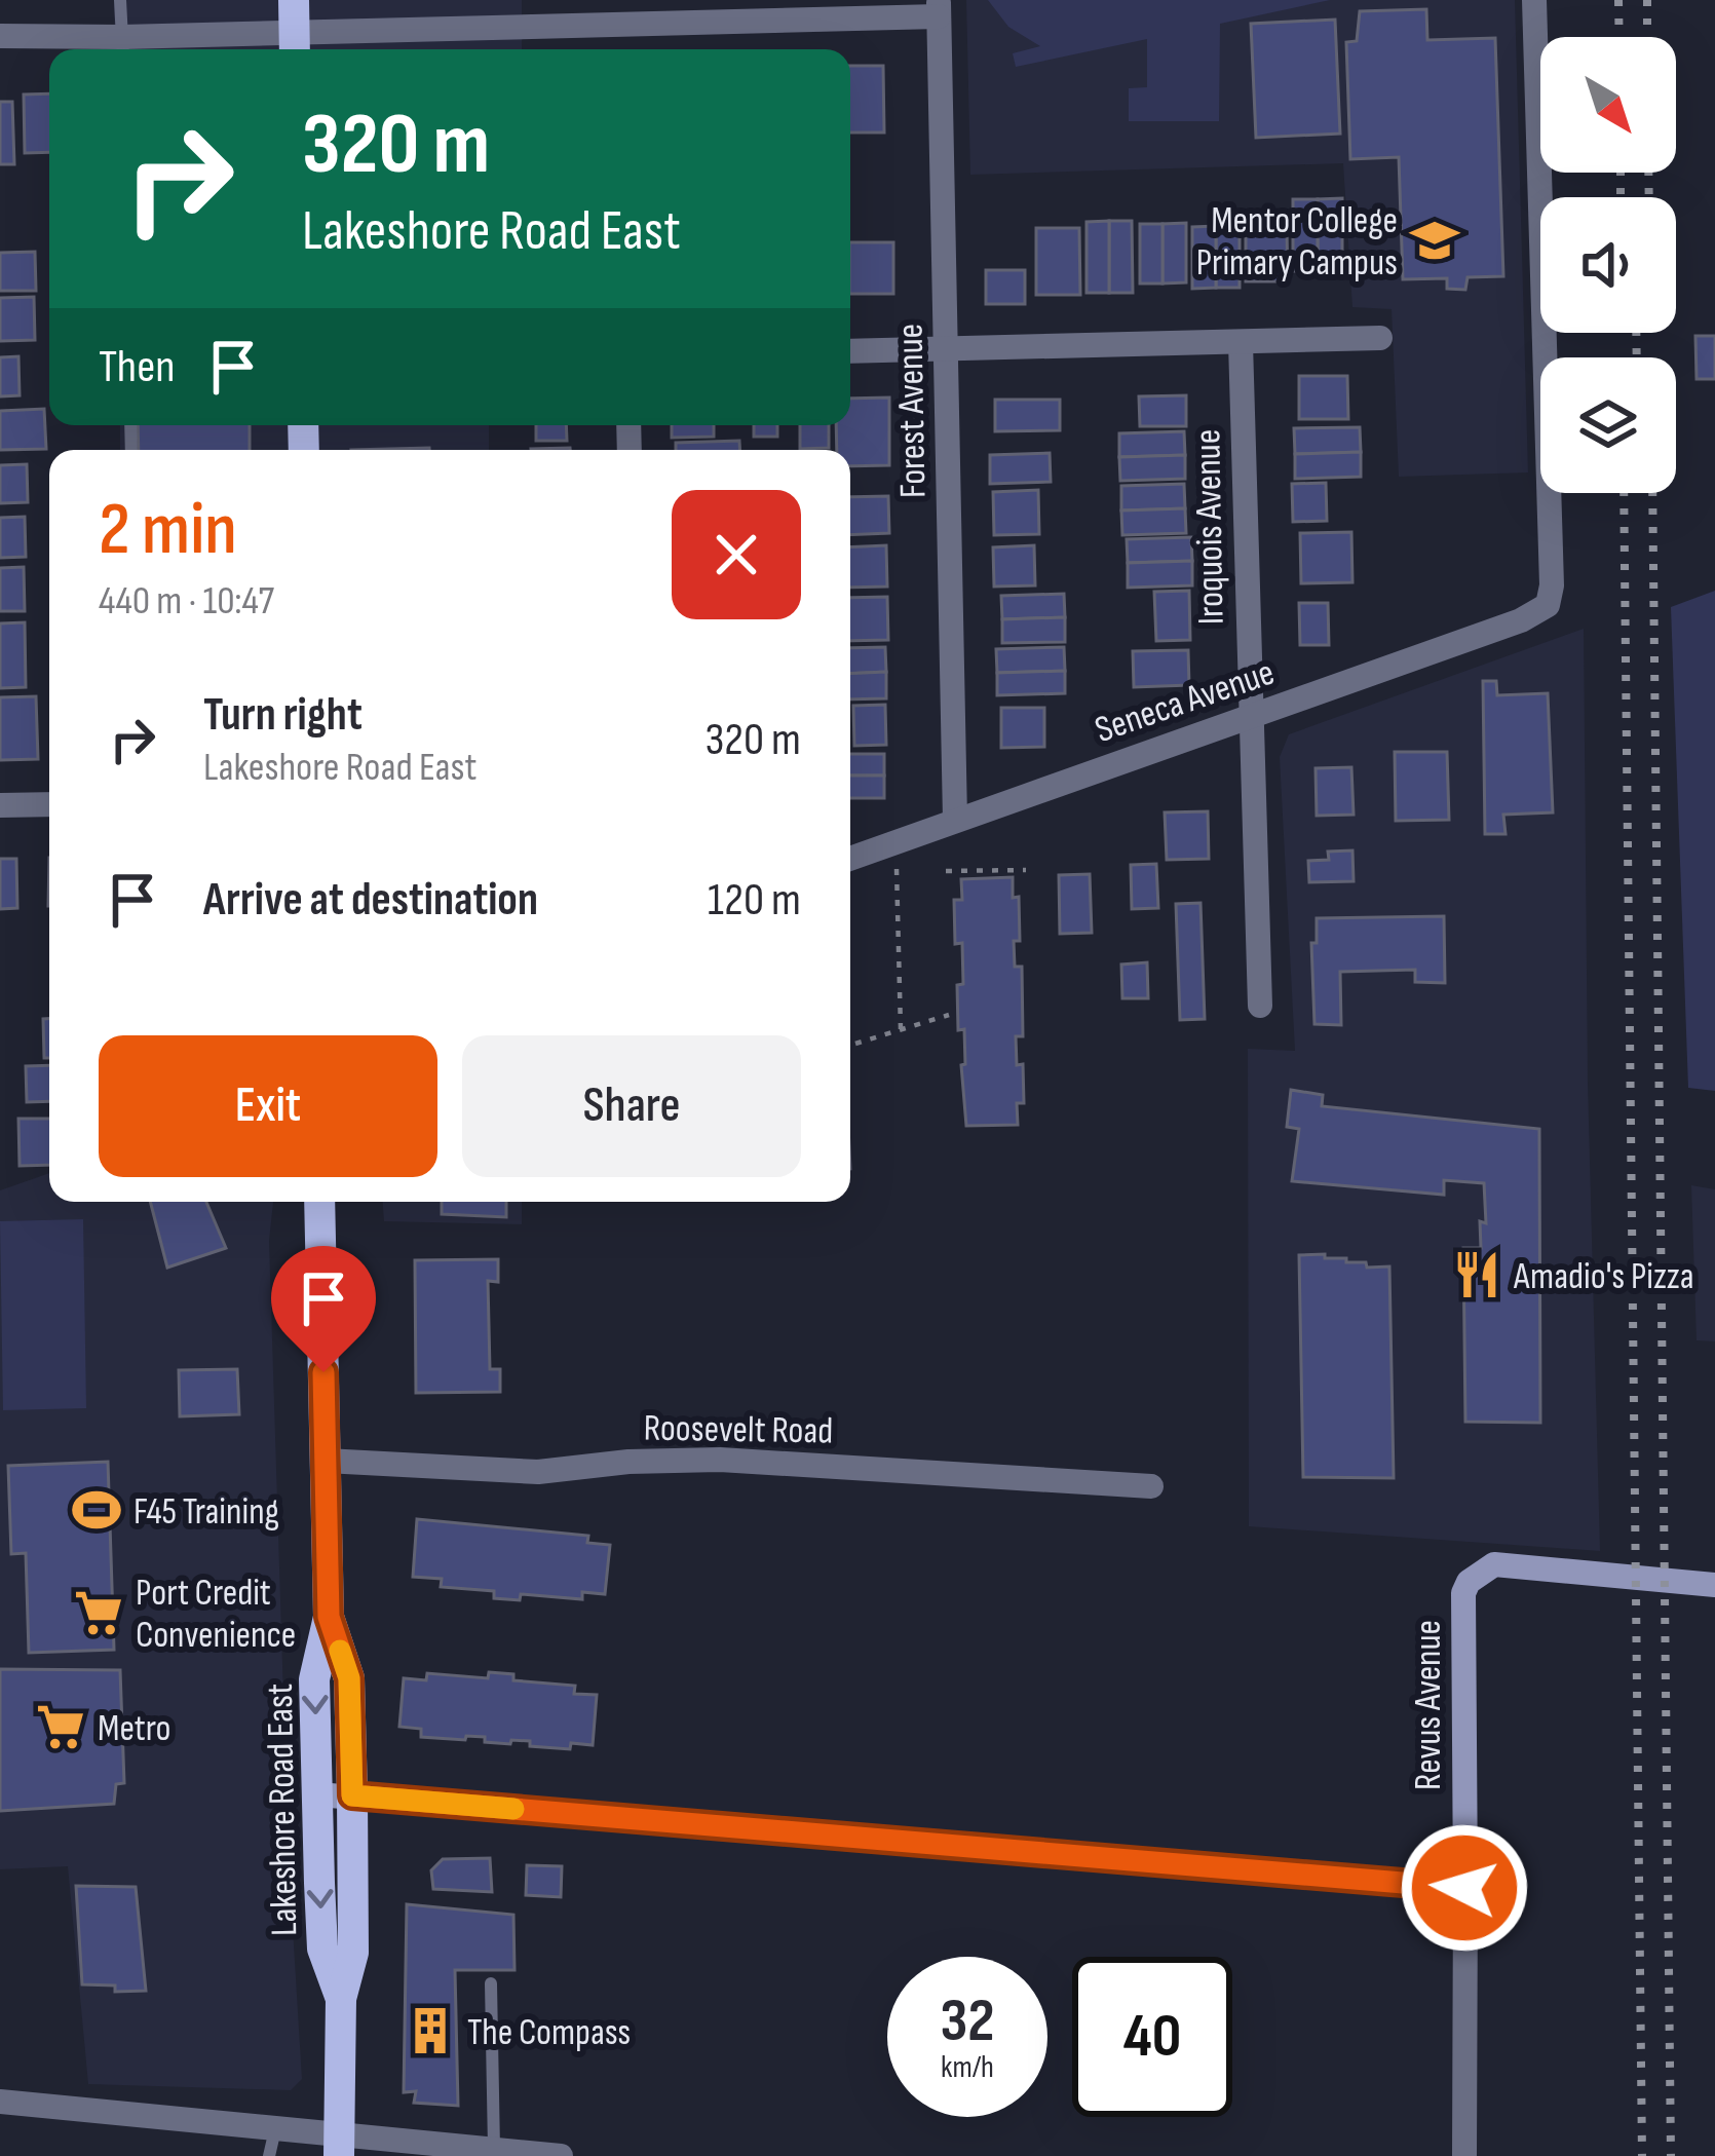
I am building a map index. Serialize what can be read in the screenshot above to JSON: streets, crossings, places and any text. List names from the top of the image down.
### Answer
{
  "streets": {
    "main road": ["Lakeshore Road East"],
    "street": [
      "Forest Avenue",
      "Iroquois Avenue",
      "Seneca Avenue",
      "Roosevelt Road",
      "Revus Avenue"
    ]
  },
  "crossings": [
    ["Forest Avenue", "Seneca Avenue"],
    ["Iroquois Avenue", "Seneca Avenue"],
    ["Roosevelt Road", "Lakeshore Road East"]
  ],
  "places": {
    "school or university": ["Mentor College Primary Campus"],
    "restaurant": ["Amadio's Pizza"],
    "sports": ["F45 Training"],
    "supermarket": ["Port Credit Convenience", "Metro"],
    "building": ["The Compass"]
  },
  "north": "bottom right",
  "page": {
    "turn": ["320 m", "Lakeshore Road East"],
    "then": "Then",
    "heading": ["2 min", "440 m · 10:47"],
    "list": [
      {
        "name": "Turn right",
        "note": "Lakeshore Road East",
        "value": "320 m"
      },
      {
        "name": "Arrive at destination",
        "value": "120 m"
      }
    ],
    "buttons": ["Exit", "Share"],
    "speed": "32 km/h",
    "limit": "40"
  }
}
